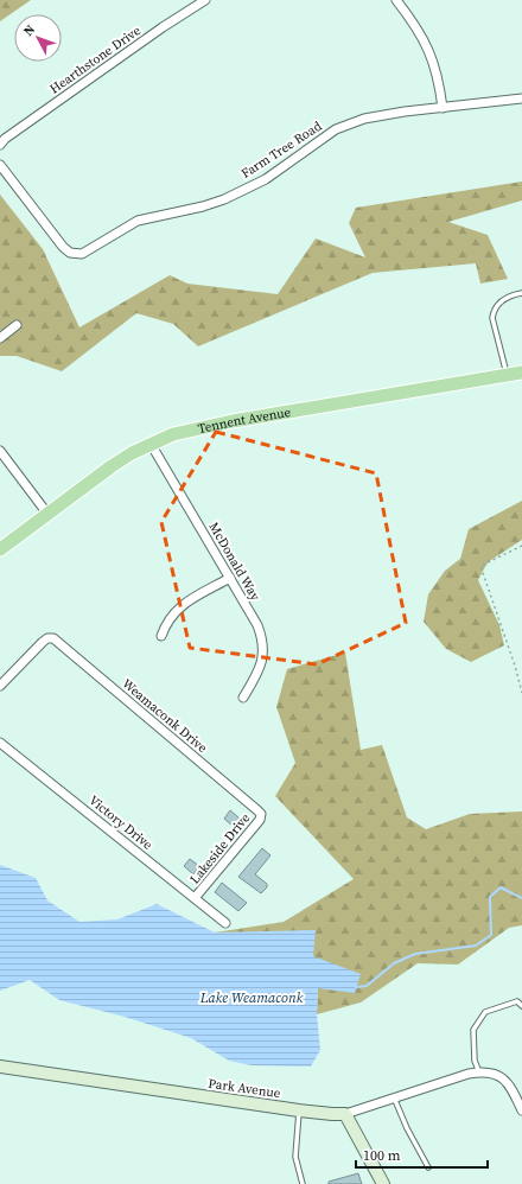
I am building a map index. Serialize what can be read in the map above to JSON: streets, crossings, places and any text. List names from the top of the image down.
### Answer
{
  "streets": {
    "main road": ["Tennent Avenue"],
    "street": [
      "Hearthstone Drive",
      "Farm Tree Road",
      "McDonald Way",
      "Weamaconk Drive",
      "Victory Drive",
      "Lakeside Drive",
      "Park Avenue"
    ]
  },
  "crossings": [
    ["Tennent Avenue", "McDonald Way"],
    ["Weamaconk Drive", "Lakeside Drive"],
    ["Victory Drive", "Lakeside Drive"]
  ],
  "water": ["Lake Weamaconk"],
  "scale_bar": "100 m",
  "north": "top left"
}
